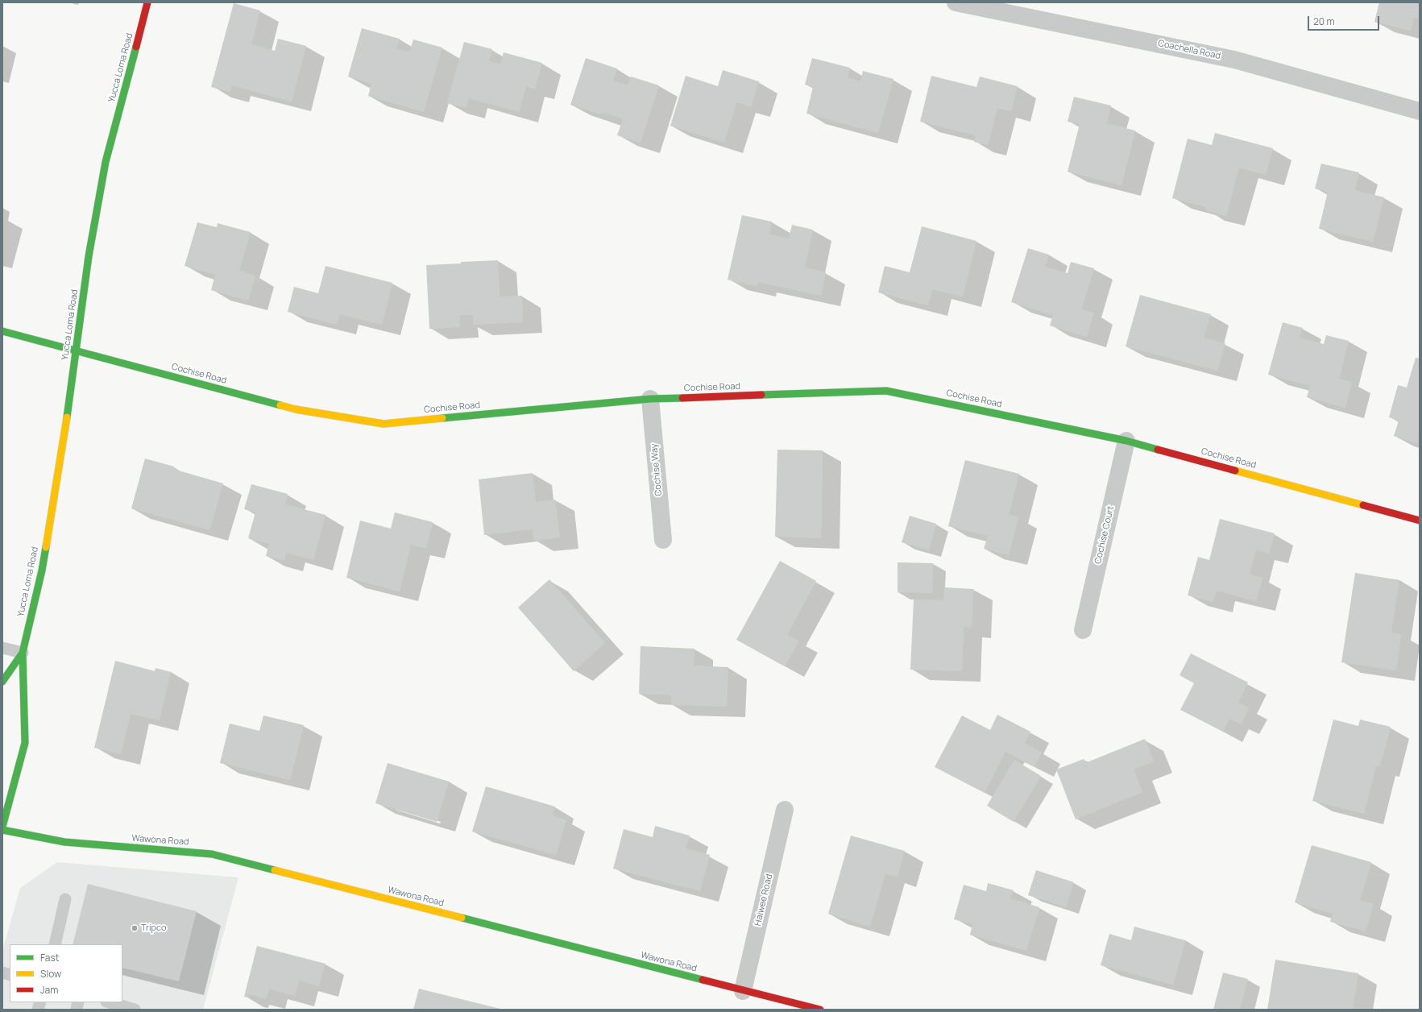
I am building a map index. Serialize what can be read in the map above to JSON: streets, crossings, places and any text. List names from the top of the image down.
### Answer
{
  "streets": {
    "street": [
      "Coachella Road",
      "Yucca Loma Road",
      "Cochise Road",
      "Cochise Way",
      "Cochise Court",
      "Wawona Road",
      "Haiwee Road"
    ]
  },
  "crossings": [
    ["Yucca Loma Road", "Cochise Road"],
    ["Cochise Road", "Cochise Way"],
    ["Cochise Road", "Cochise Court"],
    ["Wawona Road", "Haiwee Road"]
  ],
  "places": ["Tripco"],
  "legend": ["Fast", "Slow", "Jam"],
  "scale_bar": "20 m"
}
